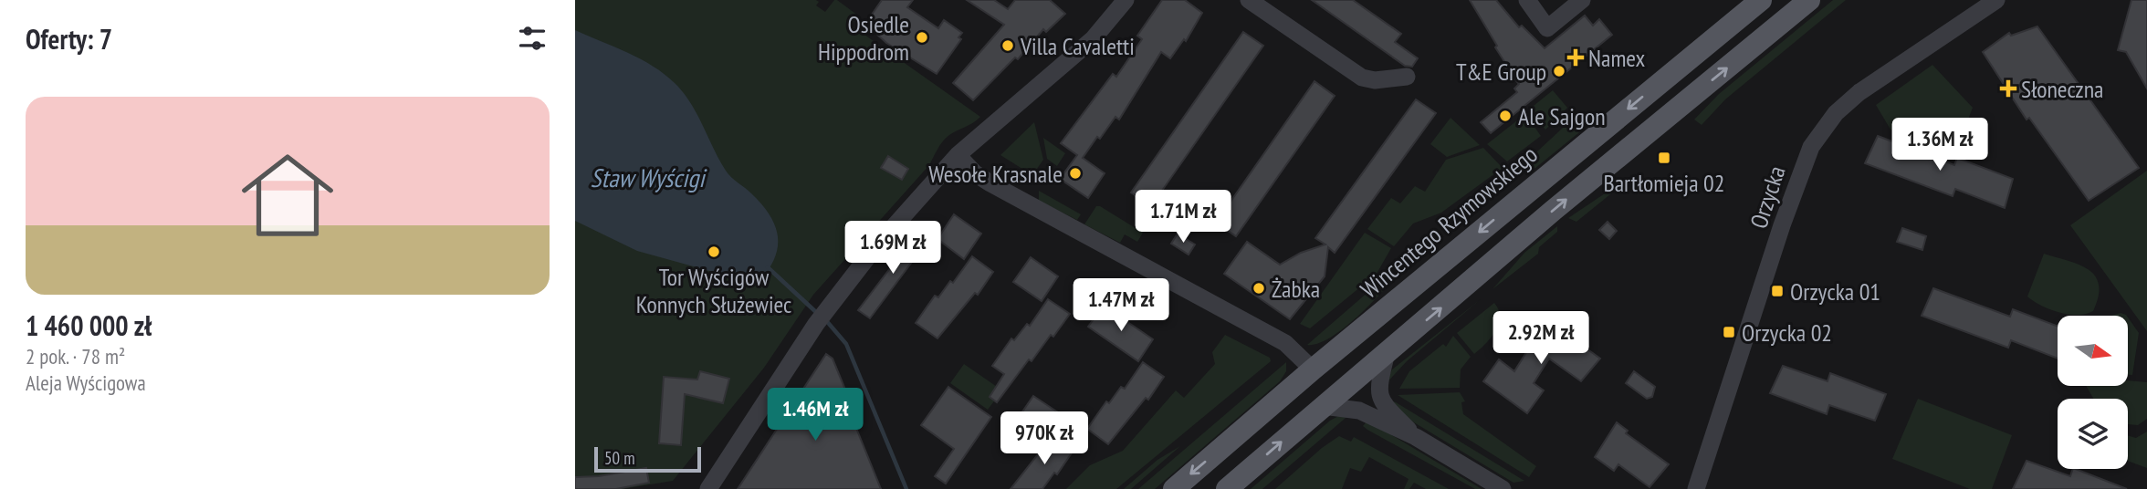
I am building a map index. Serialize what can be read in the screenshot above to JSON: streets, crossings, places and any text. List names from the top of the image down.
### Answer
{
  "streets": {
    "main road": ["Wincentego Rzymowskiego"],
    "street": ["Orzycka"]
  },
  "water": ["Staw Wyścigi"],
  "places": {
    "other": [
      "Osiedle Hippodrom",
      "Villa Cavaletti",
      "T&E Group",
      "Ale Sajgon",
      "Wesołe Krasnale",
      "Tor Wyścigów Konnych Służewiec",
      "Żabka"
    ],
    "health": ["Namex", "Słoneczna"],
    "transit": ["Bartłomieja 02", "Orzycka 01", "Orzycka 02"]
  },
  "scale_bar": "50 m",
  "north": "right",
  "page": {
    "heading": "Oferty: 7",
    "list": [
      {
        "name": "1 460 000 zł",
        "note": "2 pok. · 78 m² · Aleja Wyścigowa"
      }
    ],
    "price": [
      "1.36M zł",
      "1.71M zł",
      "1.69M zł",
      "1.47M zł",
      "2.92M zł",
      "1.46M zł",
      "970K zł"
    ],
    "scale": "50 m"
  }
}
